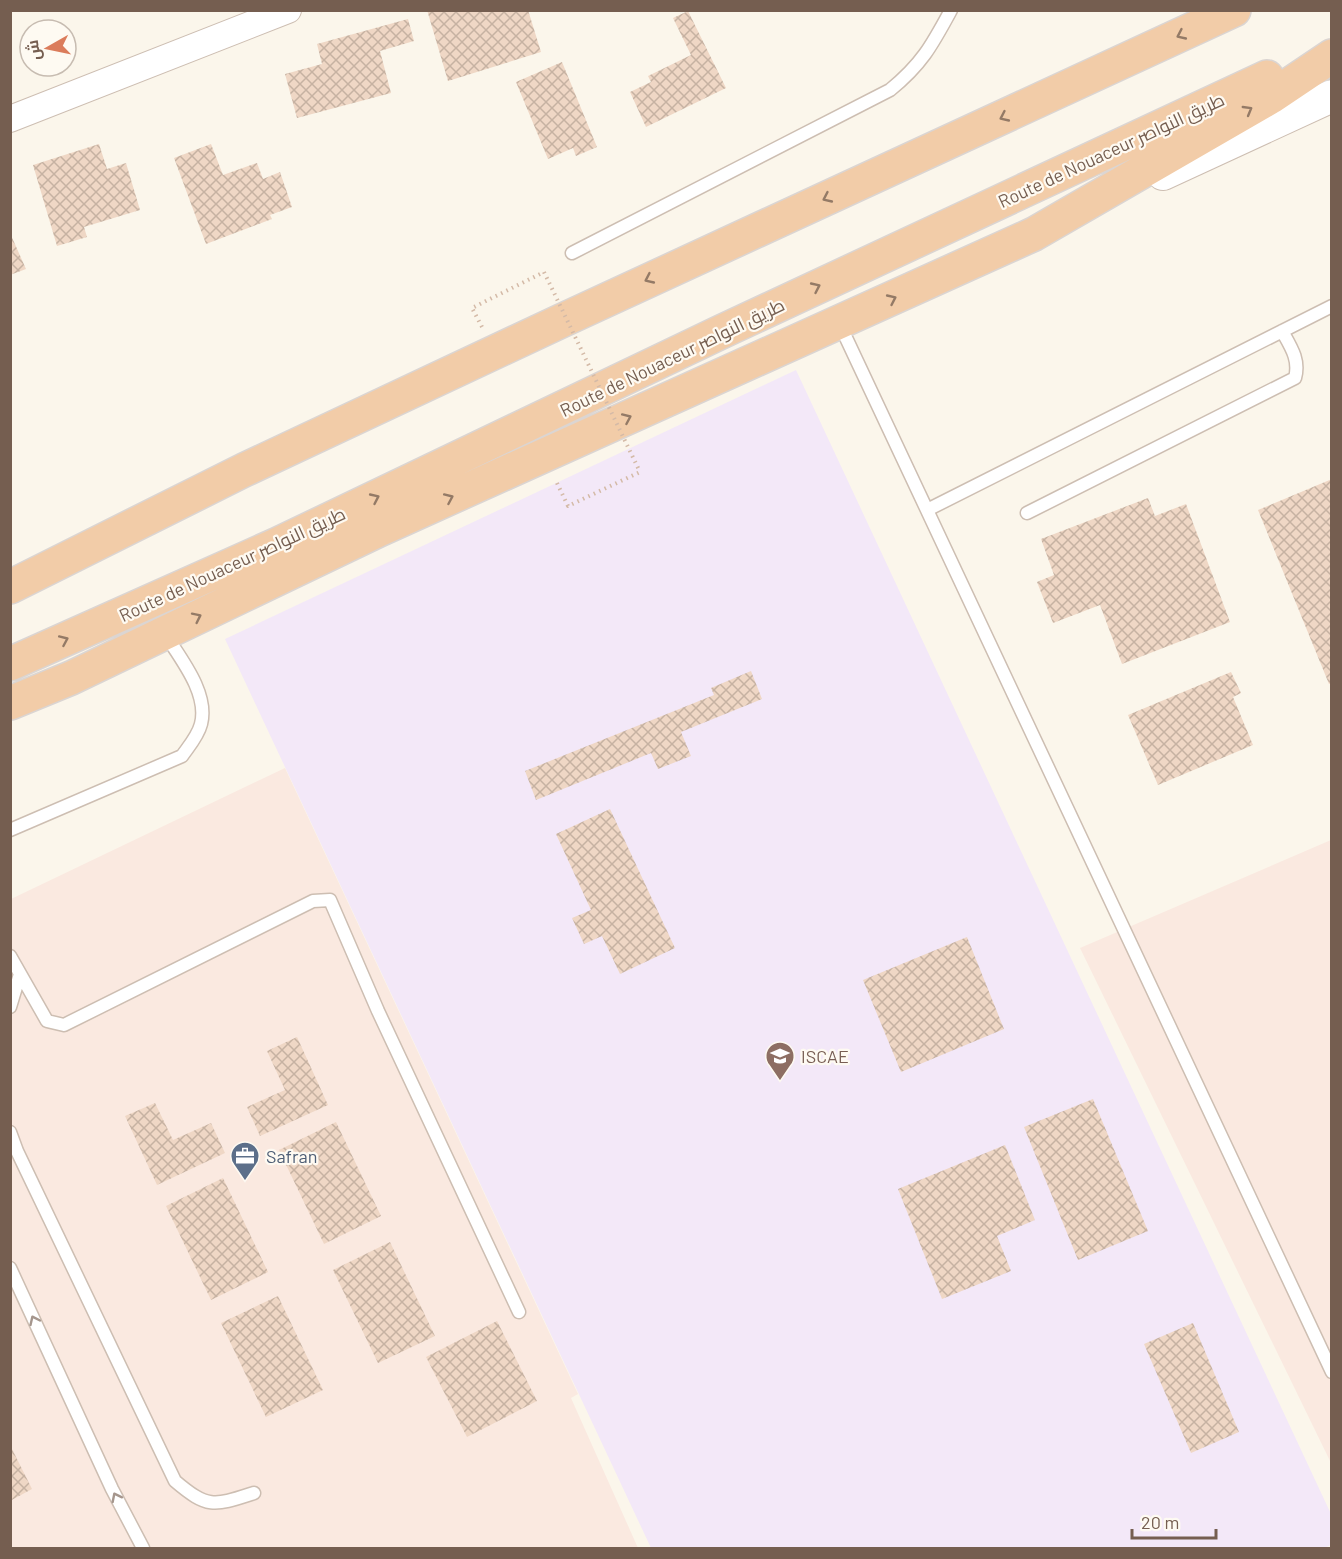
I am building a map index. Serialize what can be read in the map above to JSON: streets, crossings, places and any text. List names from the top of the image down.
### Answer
{
  "streets": {
    "highway": ["Route de Nouaceur طريق النواصر"]
  },
  "places": {
    "school or university": ["ISCAE"],
    "office": ["Safran"]
  },
  "scale_bar": "20 m",
  "north": "left"
}
